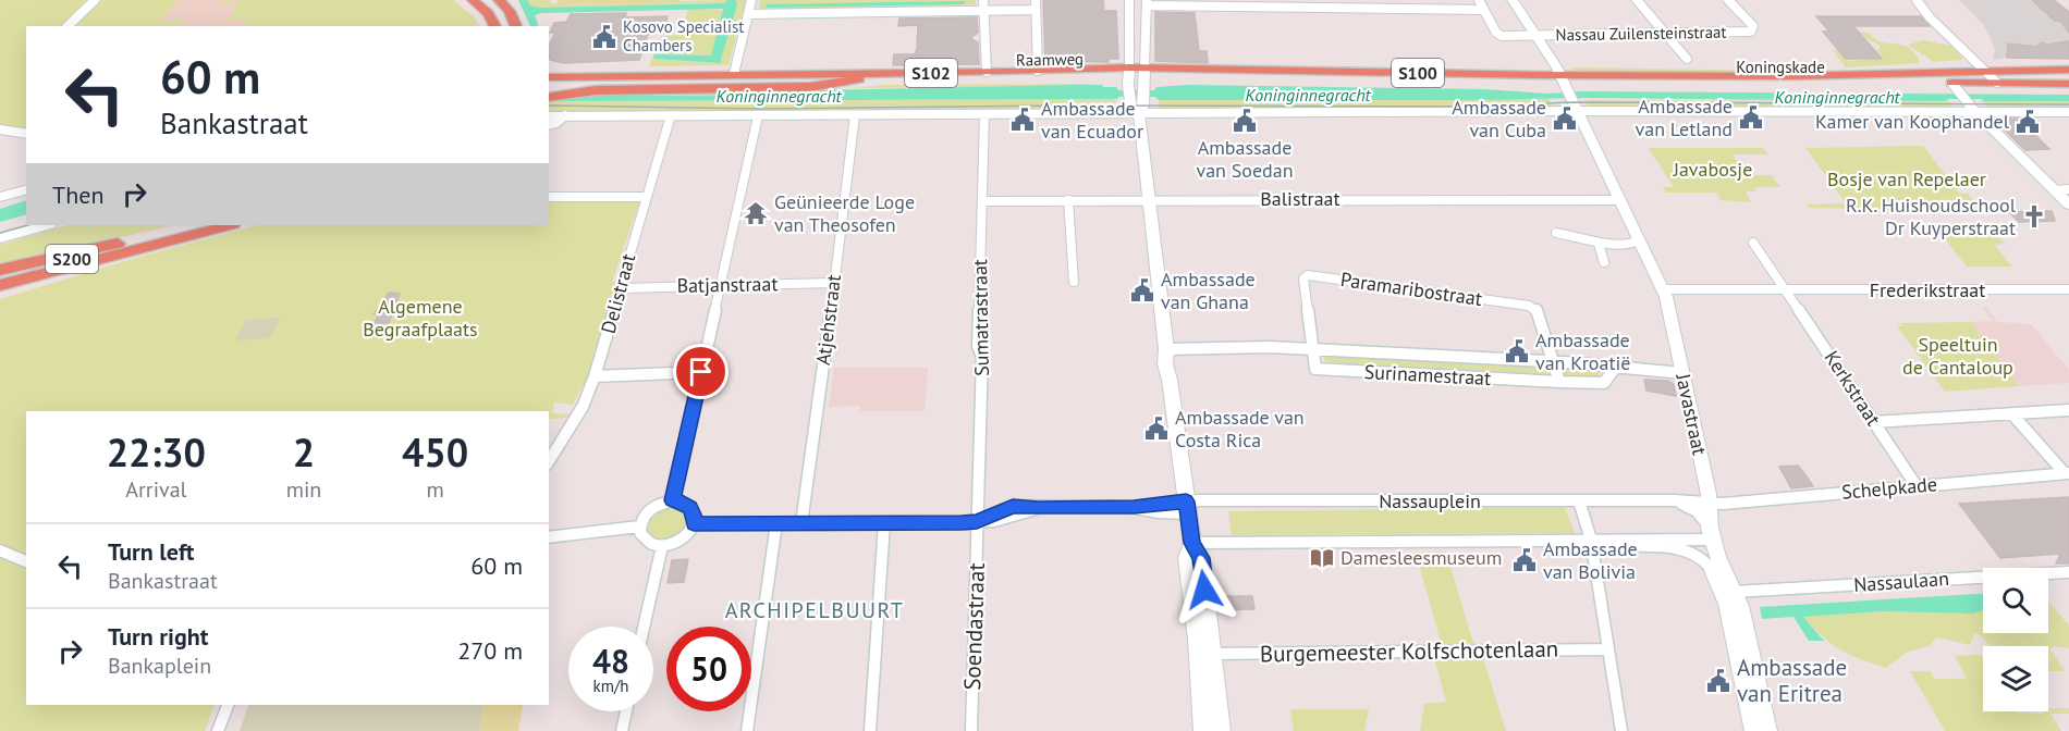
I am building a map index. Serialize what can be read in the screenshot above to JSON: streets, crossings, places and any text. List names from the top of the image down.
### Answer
{
  "streets": {
    "main road": [
      "Raamweg",
      "Koningskade",
      "S102",
      "S100",
      "S200"
    ],
    "street": [
      "Nassau Zuilensteinstraat",
      "Balistraat",
      "Batjanstraat",
      "Paramaribostraat",
      "Frederikstraat",
      "Delistraat",
      "Sumatrastraat",
      "Atjehstraat",
      "Surinamestraat",
      "Kerkstraat",
      "Javastraat",
      "Schelpkade",
      "Nassauplein",
      "Nassaulaan",
      "Soendastraat",
      "Burgemeester Kolfschotenlaan"
    ]
  },
  "crossings": [
    ["Nassau Zuilensteinstraat", "Javastraat"],
    ["Raamweg", "Koningskade"],
    ["Raamweg", "S100"],
    ["Raamweg", "Javastraat"],
    ["Koningskade", "S100"],
    ["Koningskade", "Javastraat"],
    ["S100", "Javastraat"],
    ["Balistraat", "Sumatrastraat"],
    ["Balistraat", "Javastraat"],
    ["Batjanstraat", "Delistraat"],
    ["Batjanstraat", "Atjehstraat"],
    ["Paramaribostraat", "Surinamestraat"],
    ["Frederikstraat", "Kerkstraat"],
    ["Frederikstraat", "Javastraat"],
    ["Sumatrastraat", "Nassauplein"],
    ["Sumatrastraat", "Soendastraat"],
    ["Atjehstraat", "Nassauplein"],
    ["Surinamestraat", "Javastraat"],
    ["Kerkstraat", "Schelpkade"],
    ["Javastraat", "Schelpkade"],
    ["Javastraat", "Nassauplein"],
    ["Javastraat", "Nassaulaan"],
    ["Schelpkade", "Nassauplein"],
    ["Nassauplein", "Soendastraat"]
  ],
  "districts": ["ARCHIPELBUURT"],
  "water": ["Koninginnegracht"],
  "parks": [
    "Javabosje",
    "Bosje van Repelaer",
    "Algemene Begraafplaats",
    "Speeltuin de Cantaloup"
  ],
  "places": {
    "public building": [
      "Kosovo Specialist Chambers",
      "Ambassade van Letland",
      "Ambassade van Cuba",
      "Ambassade van Ecuador",
      "Ambassade van Soedan",
      "Kamer van Koophandel",
      "Ambassade van Ghana",
      "Ambassade van Kroatië",
      "Ambassade van Costa Rica",
      "Ambassade van Bolivia",
      "Ambassade van Eritrea"
    ],
    "temple": ["Geünieerde Loge van Theosofen"],
    "church": ["R.K. Huishoudschool Dr Kuyperstraat"],
    "library": ["Damesleesmuseum"]
  },
  "page": {
    "turn": ["60 m", "Bankastraat"],
    "then": "Then",
    "eta": [
      "22:30",
      "Arrival",
      "2",
      "min",
      "450",
      "m"
    ],
    "list": [
      {
        "name": "Turn left",
        "note": "Bankastraat",
        "value": "60 m"
      },
      {
        "name": "Turn right",
        "note": "Bankaplein",
        "value": "270 m"
      }
    ],
    "speed": "48 km/h",
    "limit": "50"
  }
}
